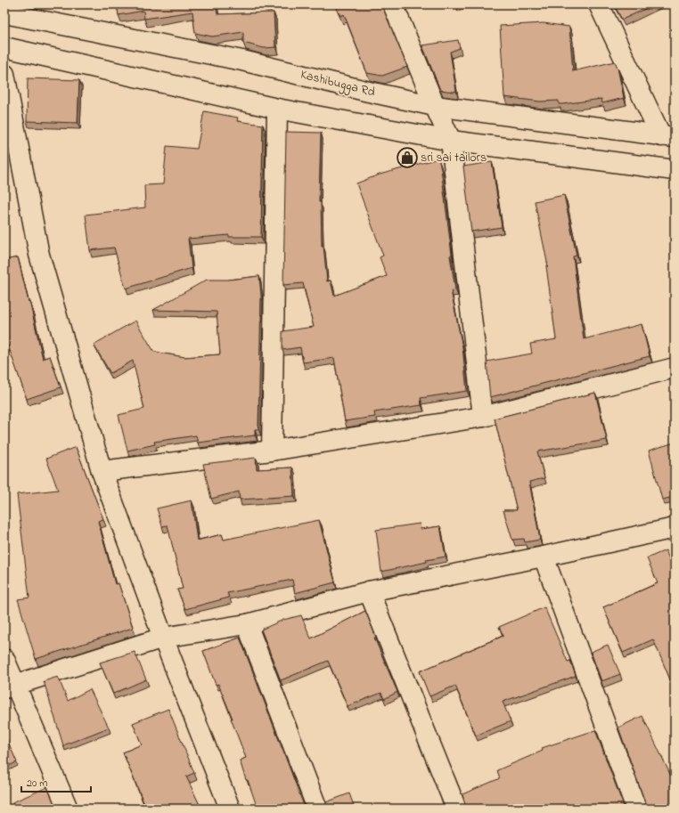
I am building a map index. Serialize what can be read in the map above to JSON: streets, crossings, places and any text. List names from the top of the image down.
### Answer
{
  "streets": {
    "street": ["Kashibugga Rd"]
  },
  "places": {
    "shop": ["sri sai tailors"]
  },
  "scale_bar": "20 m"
}
